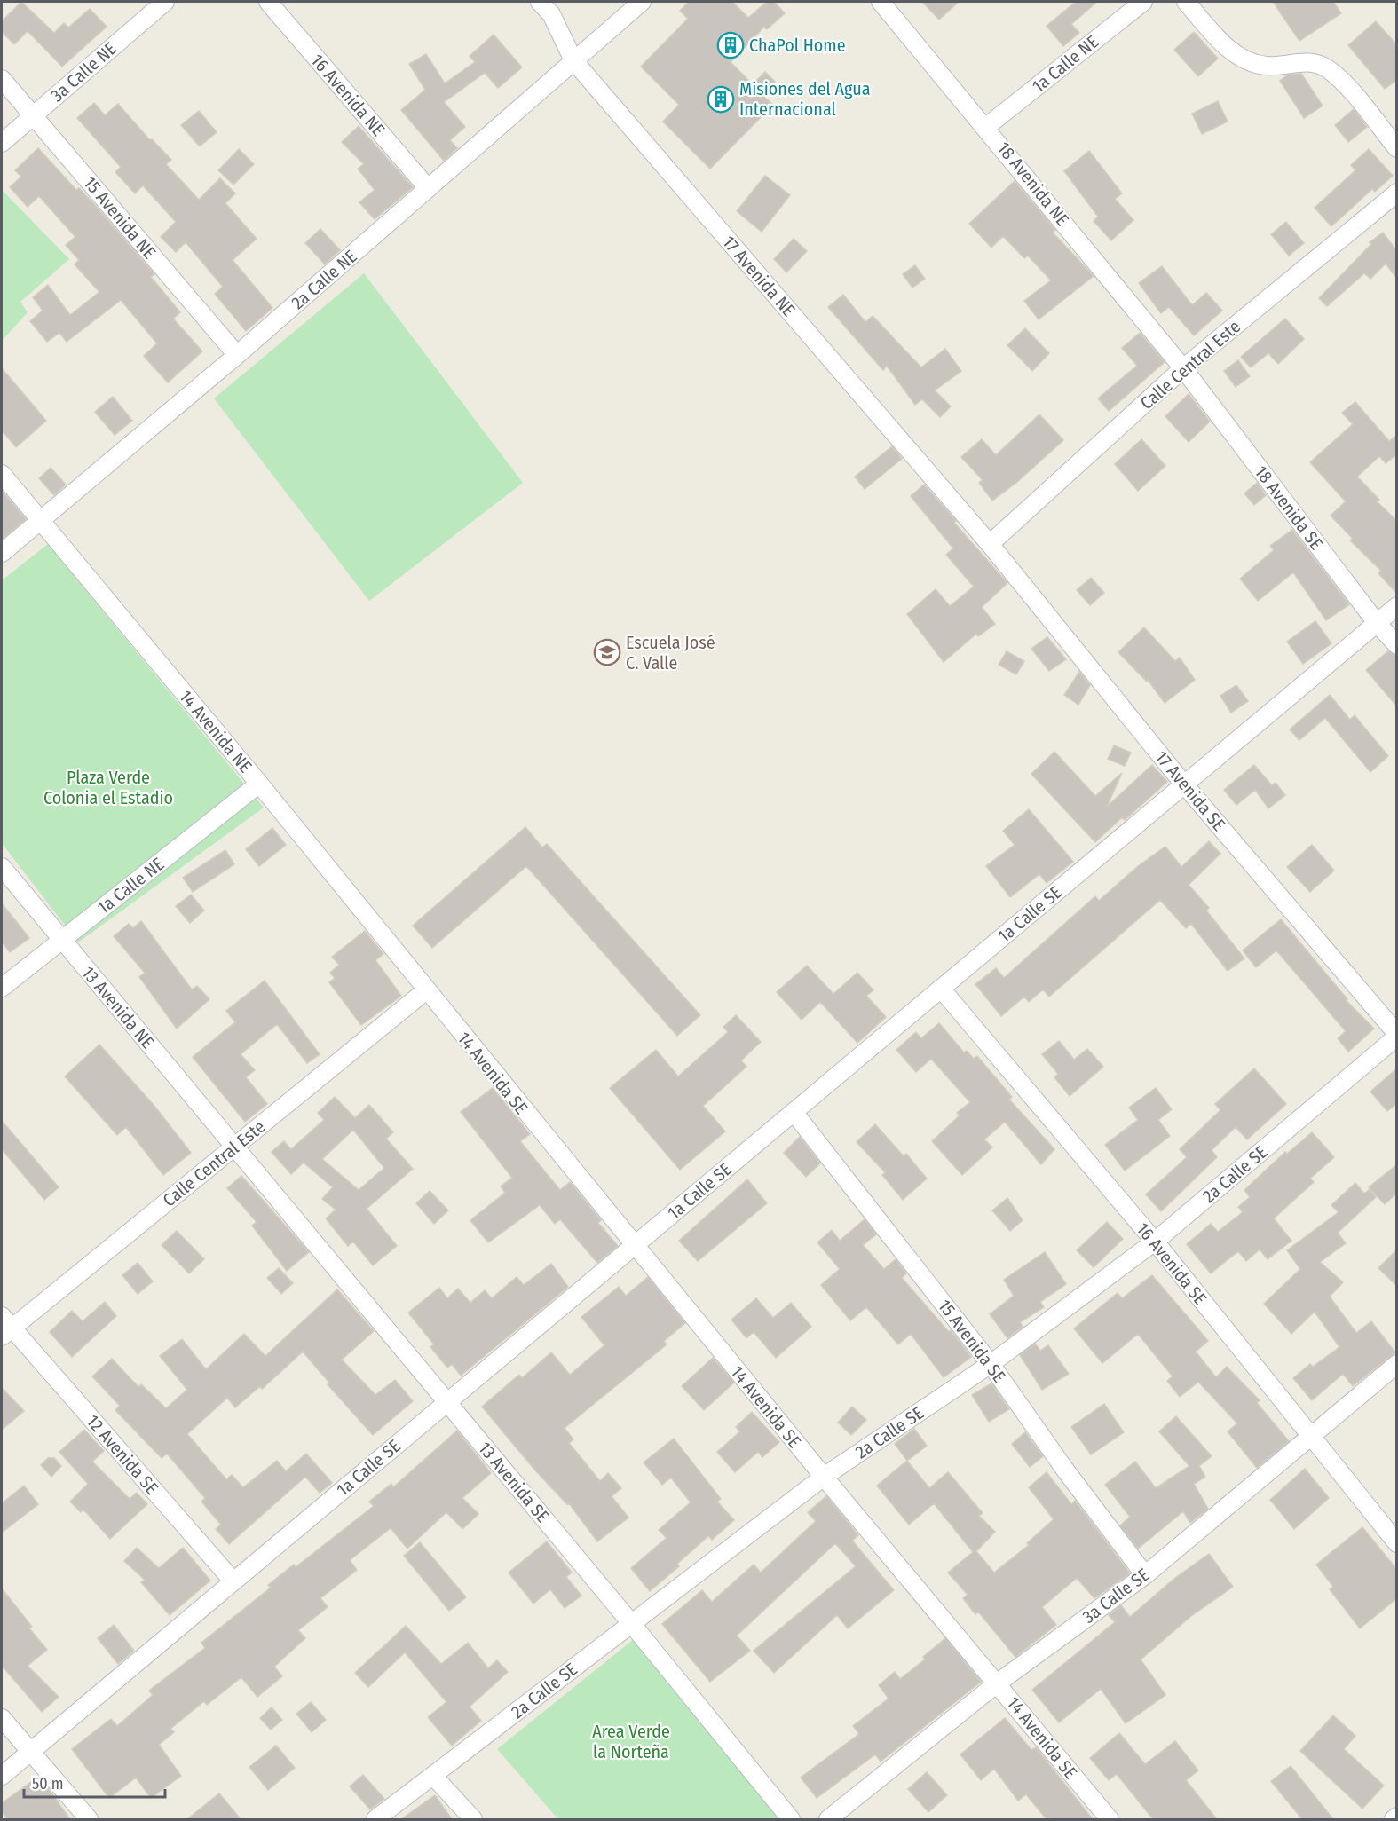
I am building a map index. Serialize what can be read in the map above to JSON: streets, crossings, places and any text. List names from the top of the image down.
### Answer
{
  "streets": {
    "street": [
      "1a Calle NE",
      "3a Calle NE",
      "16 Avenida NE",
      "18 Avenida NE",
      "15 Avenida NE",
      "17 Avenida NE",
      "2a Calle NE",
      "Calle Central Este",
      "18 Avenida SE",
      "14 Avenida NE",
      "17 Avenida SE",
      "1a Calle SE",
      "13 Avenida NE",
      "14 Avenida SE",
      "2a Calle SE",
      "16 Avenida SE",
      "15 Avenida SE",
      "12 Avenida SE",
      "13 Avenida SE",
      "3a Calle SE"
    ]
  },
  "crossings": [
    ["1a Calle NE", "18 Avenida NE"],
    ["1a Calle NE", "14 Avenida NE"],
    ["1a Calle NE", "13 Avenida NE"],
    ["3a Calle NE", "15 Avenida NE"],
    ["16 Avenida NE", "2a Calle NE"],
    ["18 Avenida NE", "Calle Central Este"],
    ["18 Avenida NE", "18 Avenida SE"],
    ["15 Avenida NE", "2a Calle NE"],
    ["17 Avenida NE", "2a Calle NE"],
    ["17 Avenida NE", "Calle Central Este"],
    ["17 Avenida NE", "17 Avenida SE"],
    ["2a Calle NE", "14 Avenida NE"],
    ["Calle Central Este", "18 Avenida SE"],
    ["Calle Central Este", "14 Avenida NE"],
    ["Calle Central Este", "17 Avenida SE"],
    ["Calle Central Este", "13 Avenida NE"],
    ["Calle Central Este", "14 Avenida SE"],
    ["Calle Central Este", "12 Avenida SE"],
    ["Calle Central Este", "13 Avenida SE"],
    ["18 Avenida SE", "1a Calle SE"],
    ["14 Avenida NE", "14 Avenida SE"],
    ["17 Avenida SE", "1a Calle SE"],
    ["17 Avenida SE", "2a Calle SE"],
    ["1a Calle SE", "14 Avenida SE"],
    ["1a Calle SE", "16 Avenida SE"],
    ["1a Calle SE", "15 Avenida SE"],
    ["1a Calle SE", "12 Avenida SE"],
    ["1a Calle SE", "13 Avenida SE"],
    ["13 Avenida NE", "13 Avenida SE"],
    ["14 Avenida SE", "2a Calle SE"],
    ["14 Avenida SE", "3a Calle SE"],
    ["2a Calle SE", "16 Avenida SE"],
    ["2a Calle SE", "15 Avenida SE"],
    ["2a Calle SE", "13 Avenida SE"],
    ["16 Avenida SE", "3a Calle SE"],
    ["15 Avenida SE", "3a Calle SE"]
  ],
  "parks": ["Plaza Verde Colonia el Estadio", "Area Verde la Norteña"],
  "places": {
    "building": ["ChaPol Home", "Misiones del Agua Internacional"],
    "school or university": ["Escuela José C. Valle"]
  },
  "scale_bar": "50 m"
}
